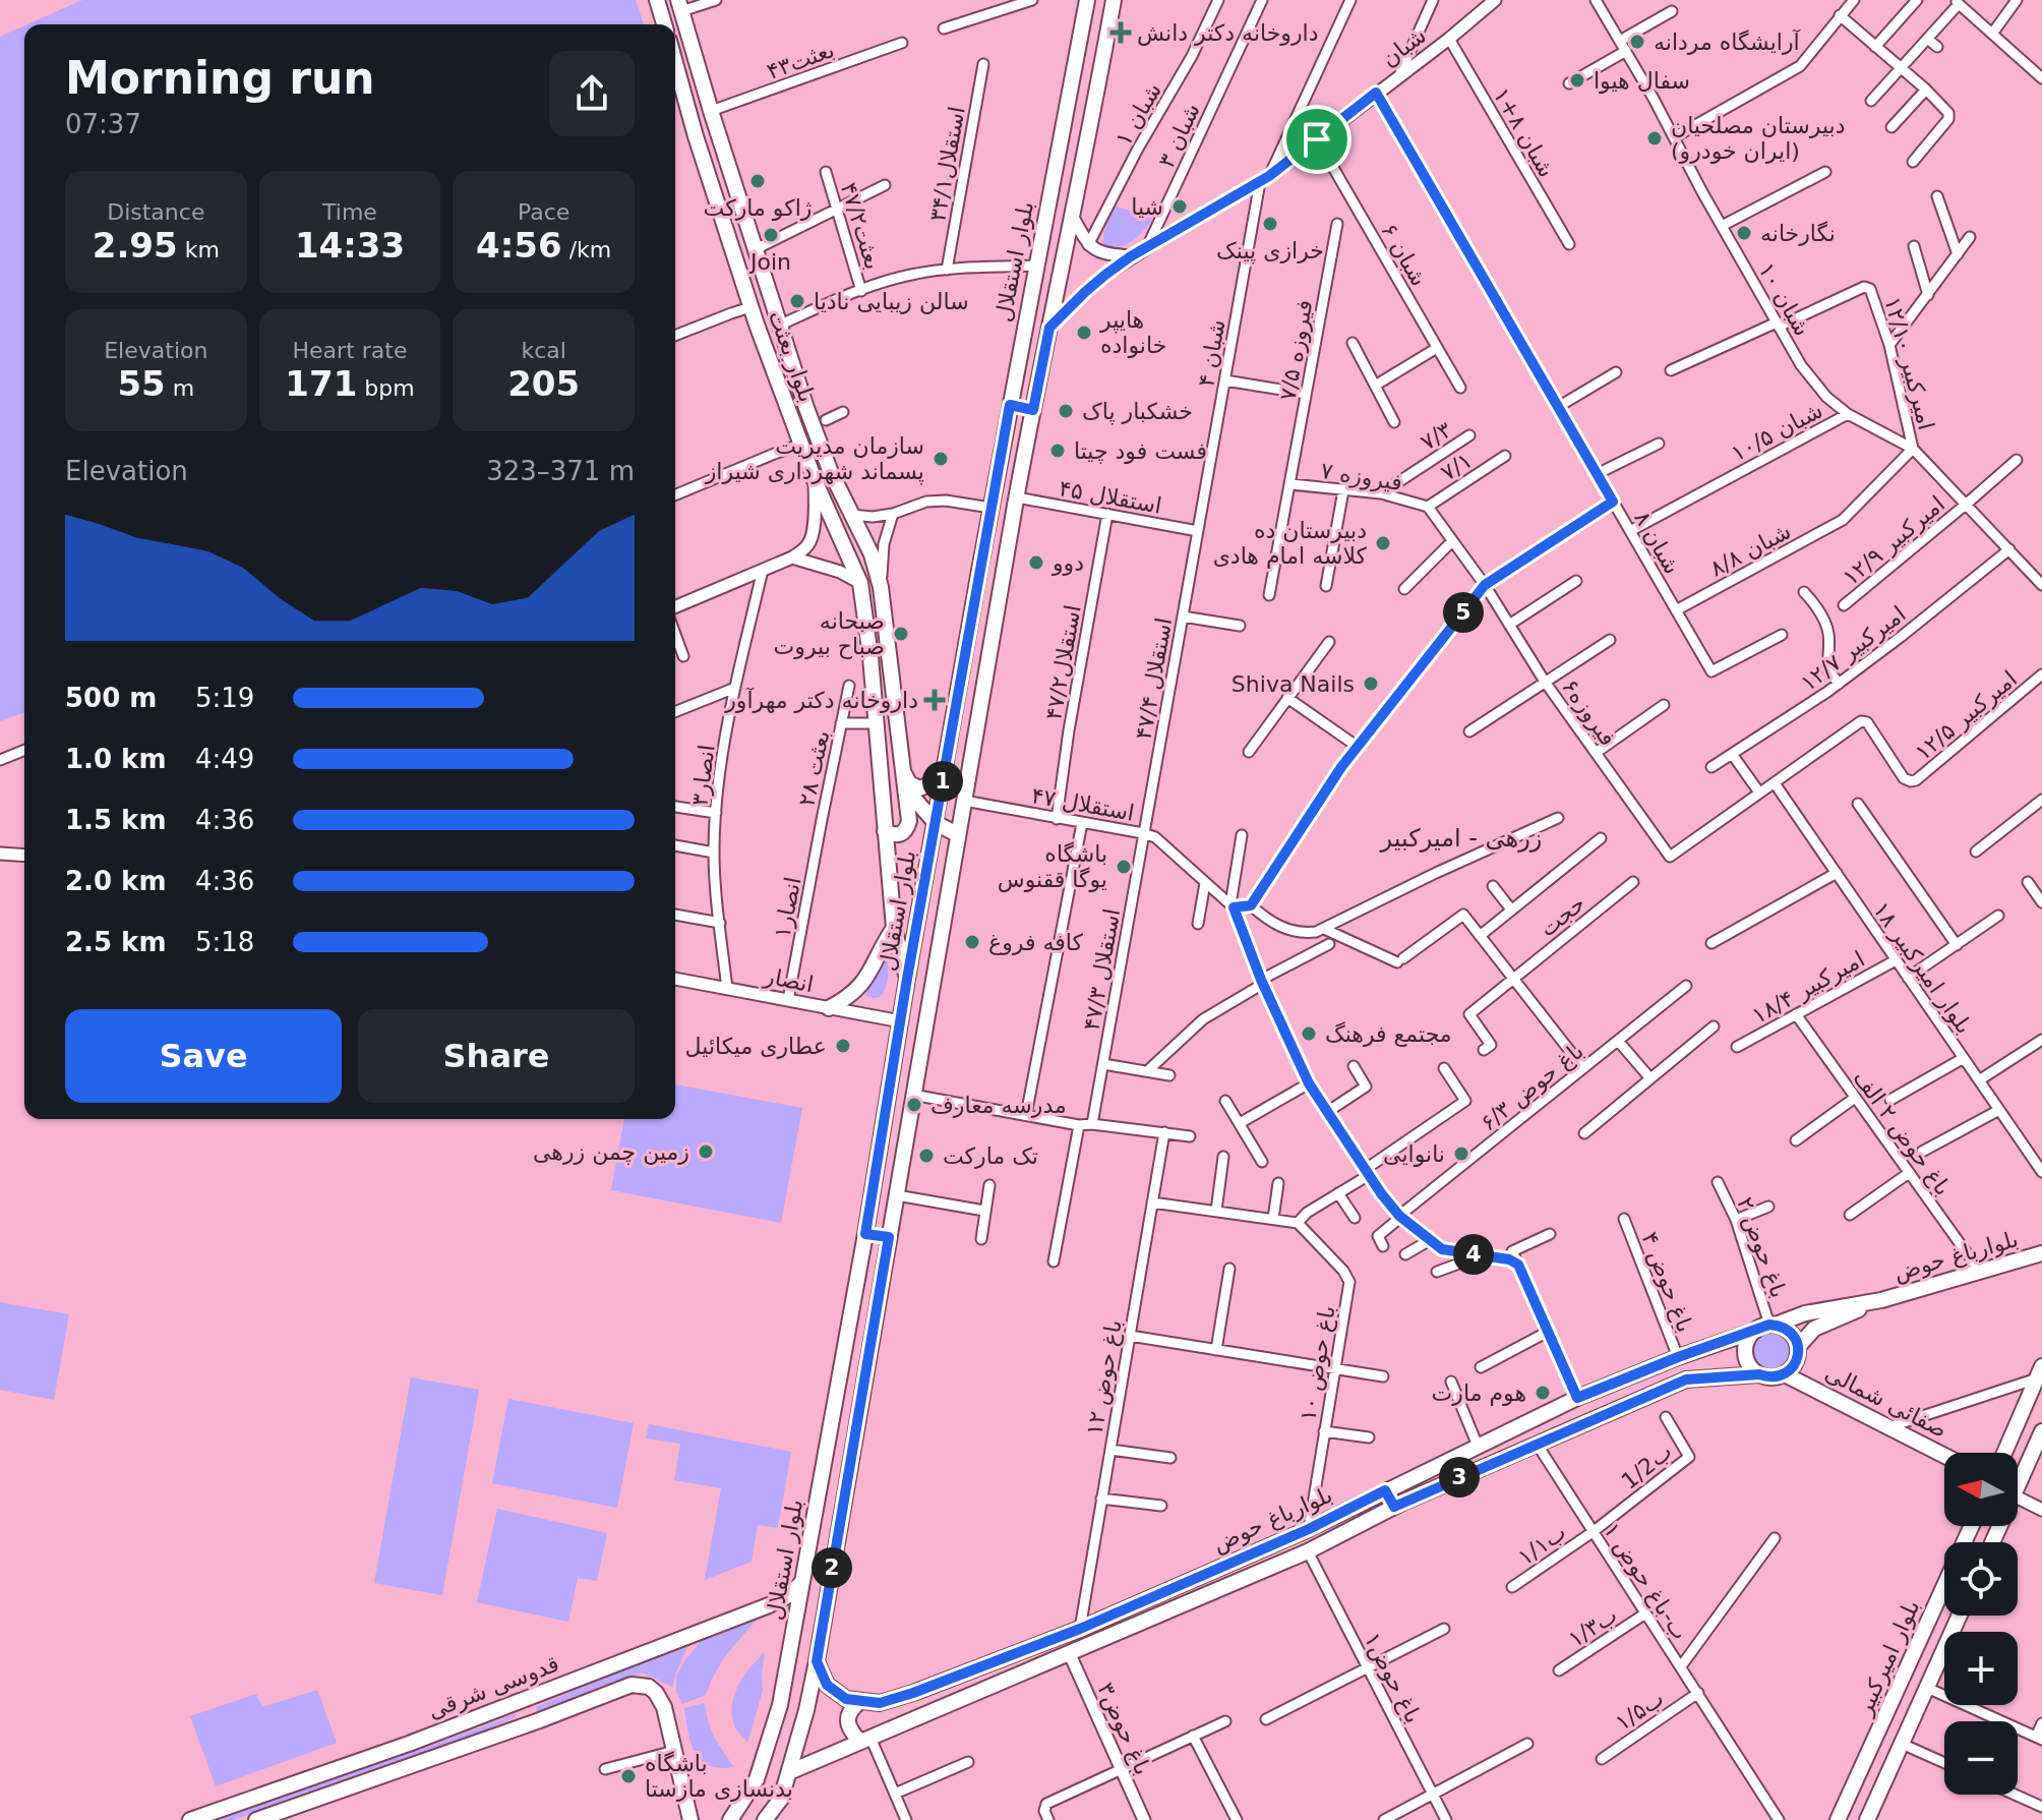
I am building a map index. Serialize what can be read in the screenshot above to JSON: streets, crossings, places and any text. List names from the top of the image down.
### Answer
{
  "streets": {
    "main road": [
      "بلوار استقلال",
      "بلوار بعثت",
      "بلوارباغ حوض",
      "صفائی شمالی",
      "بلوار امیرکبیر",
      "قدوسی شرقی"
    ],
    "street": [
      "شبان",
      "بعثت۴۳",
      "۱ شبان",
      "۱+۸ شبان",
      "۳ شبان",
      "استقلال۳۴/۱",
      "بعثت۴۷/۲",
      "۶ شبان",
      "۱۰ شبان",
      "۷/۵ فیروزه",
      "۴ شبان",
      "۱۲/۱۰ امیرکبیر",
      "۱۰/۵ شبان",
      "۷/۳",
      "۷/۱",
      "۷ فیروزه",
      "۴۵ استقلال",
      "۱۲/۹ امیرکبیر",
      "۸ شبان",
      "۸/۸ شبان",
      "۱۲/۷ امیرکبیر",
      "استقلال۴۷/۲",
      "۴۷/۴ استقلال",
      "فیروزه۶",
      "۱۲/۵ امیرکبیر",
      "بعثت ۲۸",
      "انصار۳",
      "۴۷ استقلال",
      "انصار۱",
      "حجت",
      "۱۸ بلوار امیرکبیر",
      "۴۷/۳ استقلال",
      "انصار",
      "۱۸/۴ امیرکبیر",
      "۶/۳ باغ حوض",
      "باغ حوض ۲ الف",
      "۲ باغ حوض",
      "۴ باغ حوض",
      "۱۰ باغ حوض",
      "۱۲ باغ حوض",
      "1/2ب",
      "ب۱/۱",
      "۱ ب-باغ حوض",
      "ب۱/۳",
      "باغ حوض۱",
      "ب۱/۵",
      "باغ حوض۳"
    ]
  },
  "crossings": [
    ["شبان", "۱+۸ شبان"],
    ["شبان", "۳ شبان"],
    ["شبان", "۶ شبان"],
    ["شبان", "بلوار استقلال"],
    ["شبان", "۴ شبان"],
    ["شبان", "۸ شبان"],
    ["بعثت۴۳", "بلوار بعثت"],
    ["بلوار استقلال", "بلوار بعثت"],
    ["بلوار استقلال", "۴۵ استقلال"],
    ["بلوار استقلال", "۴۷ استقلال"],
    ["بلوار استقلال", "انصار"],
    ["بلوار استقلال", "بلوارباغ حوض"],
    ["بلوار استقلال", "قدوسی شرقی"],
    ["۱۰ شبان", "۱۲/۱۰ امیرکبیر"],
    ["۱۰ شبان", "۱۰/۵ شبان"],
    ["۱۰ شبان", "۸/۸ شبان"],
    ["۷/۵ فیروزه", "۷ فیروزه"],
    ["۴ شبان", "۴۵ استقلال"],
    ["۴ شبان", "۴۷/۴ استقلال"],
    ["بلوار بعثت", "بعثت ۲۸"],
    ["۱۲/۱۰ امیرکبیر", "۸/۸ شبان"],
    ["۱۰/۵ شبان", "۸ شبان"],
    ["۷/۳", "۷ فیروزه"],
    ["۷/۱", "۷ فیروزه"],
    ["۷ فیروزه", "فیروزه۶"],
    ["۴۵ استقلال", "استقلال۴۷/۲"],
    ["۴۵ استقلال", "۴۷/۴ استقلال"],
    ["۸ شبان", "۸/۸ شبان"],
    ["استقلال۴۷/۲", "۴۷ استقلال"],
    ["۴۷/۴ استقلال", "۴۷ استقلال"],
    ["۴۷/۴ استقلال", "۴۷/۳ استقلال"],
    ["۱۲/۵ امیرکبیر", "۱۸ بلوار امیرکبیر"],
    ["بعثت ۲۸", "انصار۱"],
    ["انصار۳", "انصار"],
    ["۴۷ استقلال", "۴۷/۳ استقلال"],
    ["۴۷ استقلال", "۶/۳ باغ حوض"],
    ["انصار۱", "انصار"],
    ["۱۸ بلوار امیرکبیر", "۱۸/۴ امیرکبیر"],
    ["۱۸/۴ امیرکبیر", "باغ حوض ۲ الف"],
    ["باغ حوض ۲ الف", "بلوارباغ حوض"],
    ["۲ باغ حوض", "بلوارباغ حوض"],
    ["۲ باغ حوض", "صفائی شمالی"],
    ["بلوارباغ حوض", "۴ باغ حوض"],
    ["بلوارباغ حوض", "۱۰ باغ حوض"],
    ["بلوارباغ حوض", "۱۲ باغ حوض"],
    ["بلوارباغ حوض", "صفائی شمالی"],
    ["بلوارباغ حوض", "۱ ب-باغ حوض"],
    ["بلوارباغ حوض", "باغ حوض۱"],
    ["بلوارباغ حوض", "باغ حوض۳"],
    ["1/2ب", "ب۱/۱"],
    ["1/2ب", "۱ ب-باغ حوض"],
    ["ب۱/۱", "۱ ب-باغ حوض"],
    ["۱ ب-باغ حوض", "ب۱/۳"],
    ["۱ ب-باغ حوض", "ب۱/۵"]
  ],
  "districts": ["زرهی - امیرکبیر"],
  "places": {
    "health": ["داروخانه دکتر دانش", "داروخانه دکتر مهرآور"],
    "other": [
      "آرایشگاه مردانه",
      "سفال هیوا",
      "دبیرستان مصلحیان (ایران خودرو)",
      "ژاکو مارکت",
      "شیا",
      "خرازی پینک",
      "نگارخانه",
      "Join",
      "سالن زیبایی نادیا",
      "هایپر خانواده",
      "خشکبار پاک",
      "فست فود چیتا",
      "سازمان مدیریت پسماند شهرداری شیراز",
      "دبیرستان ده کلاسه امام هادی",
      "دوو",
      "صبحانه صباح بیروت",
      "Shiva Nails",
      "باشگاه یوگا ققنوس",
      "کافه فروغ",
      "مجتمع فرهنگ",
      "عطاری میکائیل",
      "مدرسه معارف",
      "زمین چمن زرهی",
      "نانوایی",
      "تک مارکت",
      "هوم مارت",
      "باشگاه بدنسازی مازستا"
    ]
  },
  "north": "left",
  "page": {
    "heading": ["Morning run", "07:37"],
    "stats": [
      ["Distance", "2.95 km"],
      ["Time", "14:33"],
      ["Pace", "4:56 /km"],
      ["Elevation", "55 m"],
      ["Heart rate", "171 bpm"],
      ["kcal", "205"]
    ],
    "chart": ["Elevation", "323–371 m"],
    "pins": [
      "5",
      "1",
      "4",
      "3",
      "2"
    ],
    "list": [
      {
        "name": "500 m",
        "note": "5:19"
      },
      {
        "name": "1.0 km",
        "note": "4:49"
      },
      {
        "name": "1.5 km",
        "note": "4:36"
      },
      {
        "name": "2.0 km",
        "note": "4:36"
      },
      {
        "name": "2.5 km",
        "note": "5:18"
      }
    ],
    "buttons": ["Save", "Share"],
    "map_buttons": ["+", "−"]
  }
}
